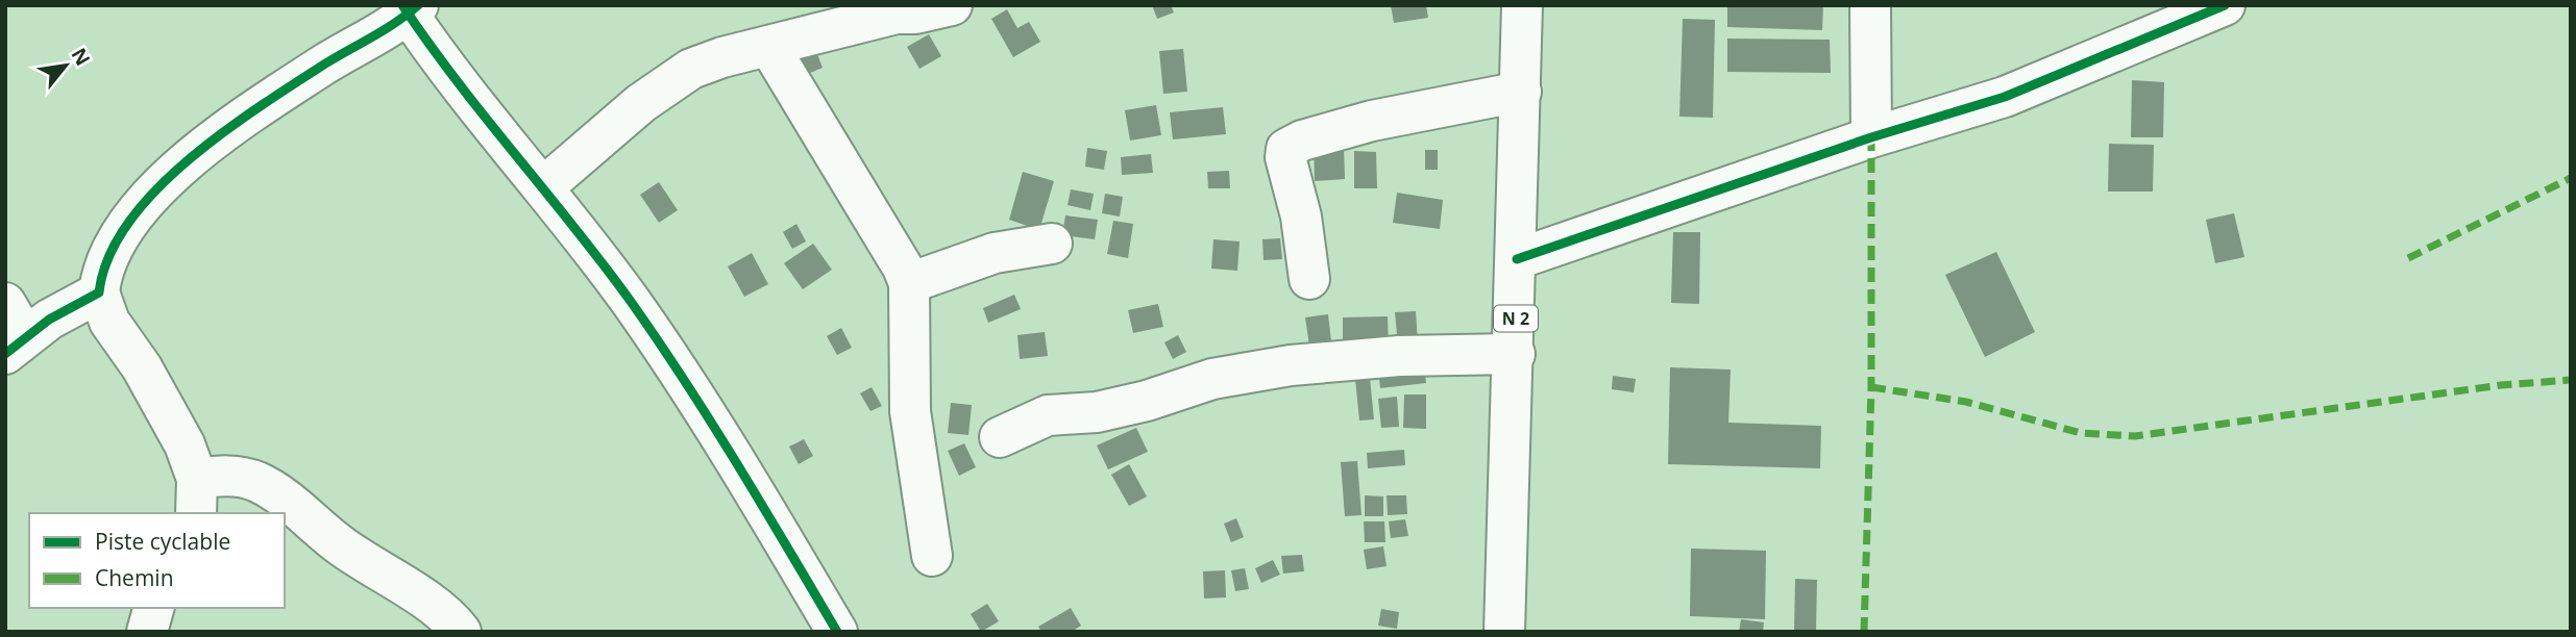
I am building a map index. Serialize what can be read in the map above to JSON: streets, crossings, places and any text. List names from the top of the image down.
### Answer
{
  "streets": {
    "street": ["N 2"]
  },
  "legend": ["Piste cyclable", "Chemin"],
  "north": "top right"
}
